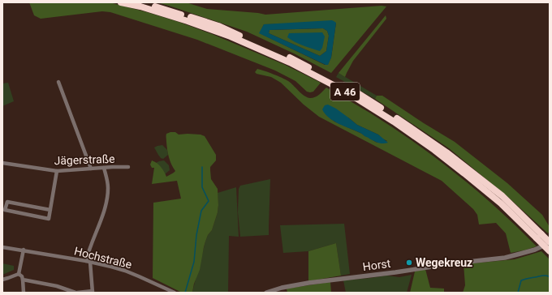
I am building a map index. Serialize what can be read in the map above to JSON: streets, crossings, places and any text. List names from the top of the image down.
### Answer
{
  "streets": {
    "highway": ["A 46"],
    "street": ["Jägerstraße", "Hochstraße", "Horst"]
  },
  "crossings": [
    ["A 46", "Horst"]
  ],
  "places": ["Wegekreuz"]
}
